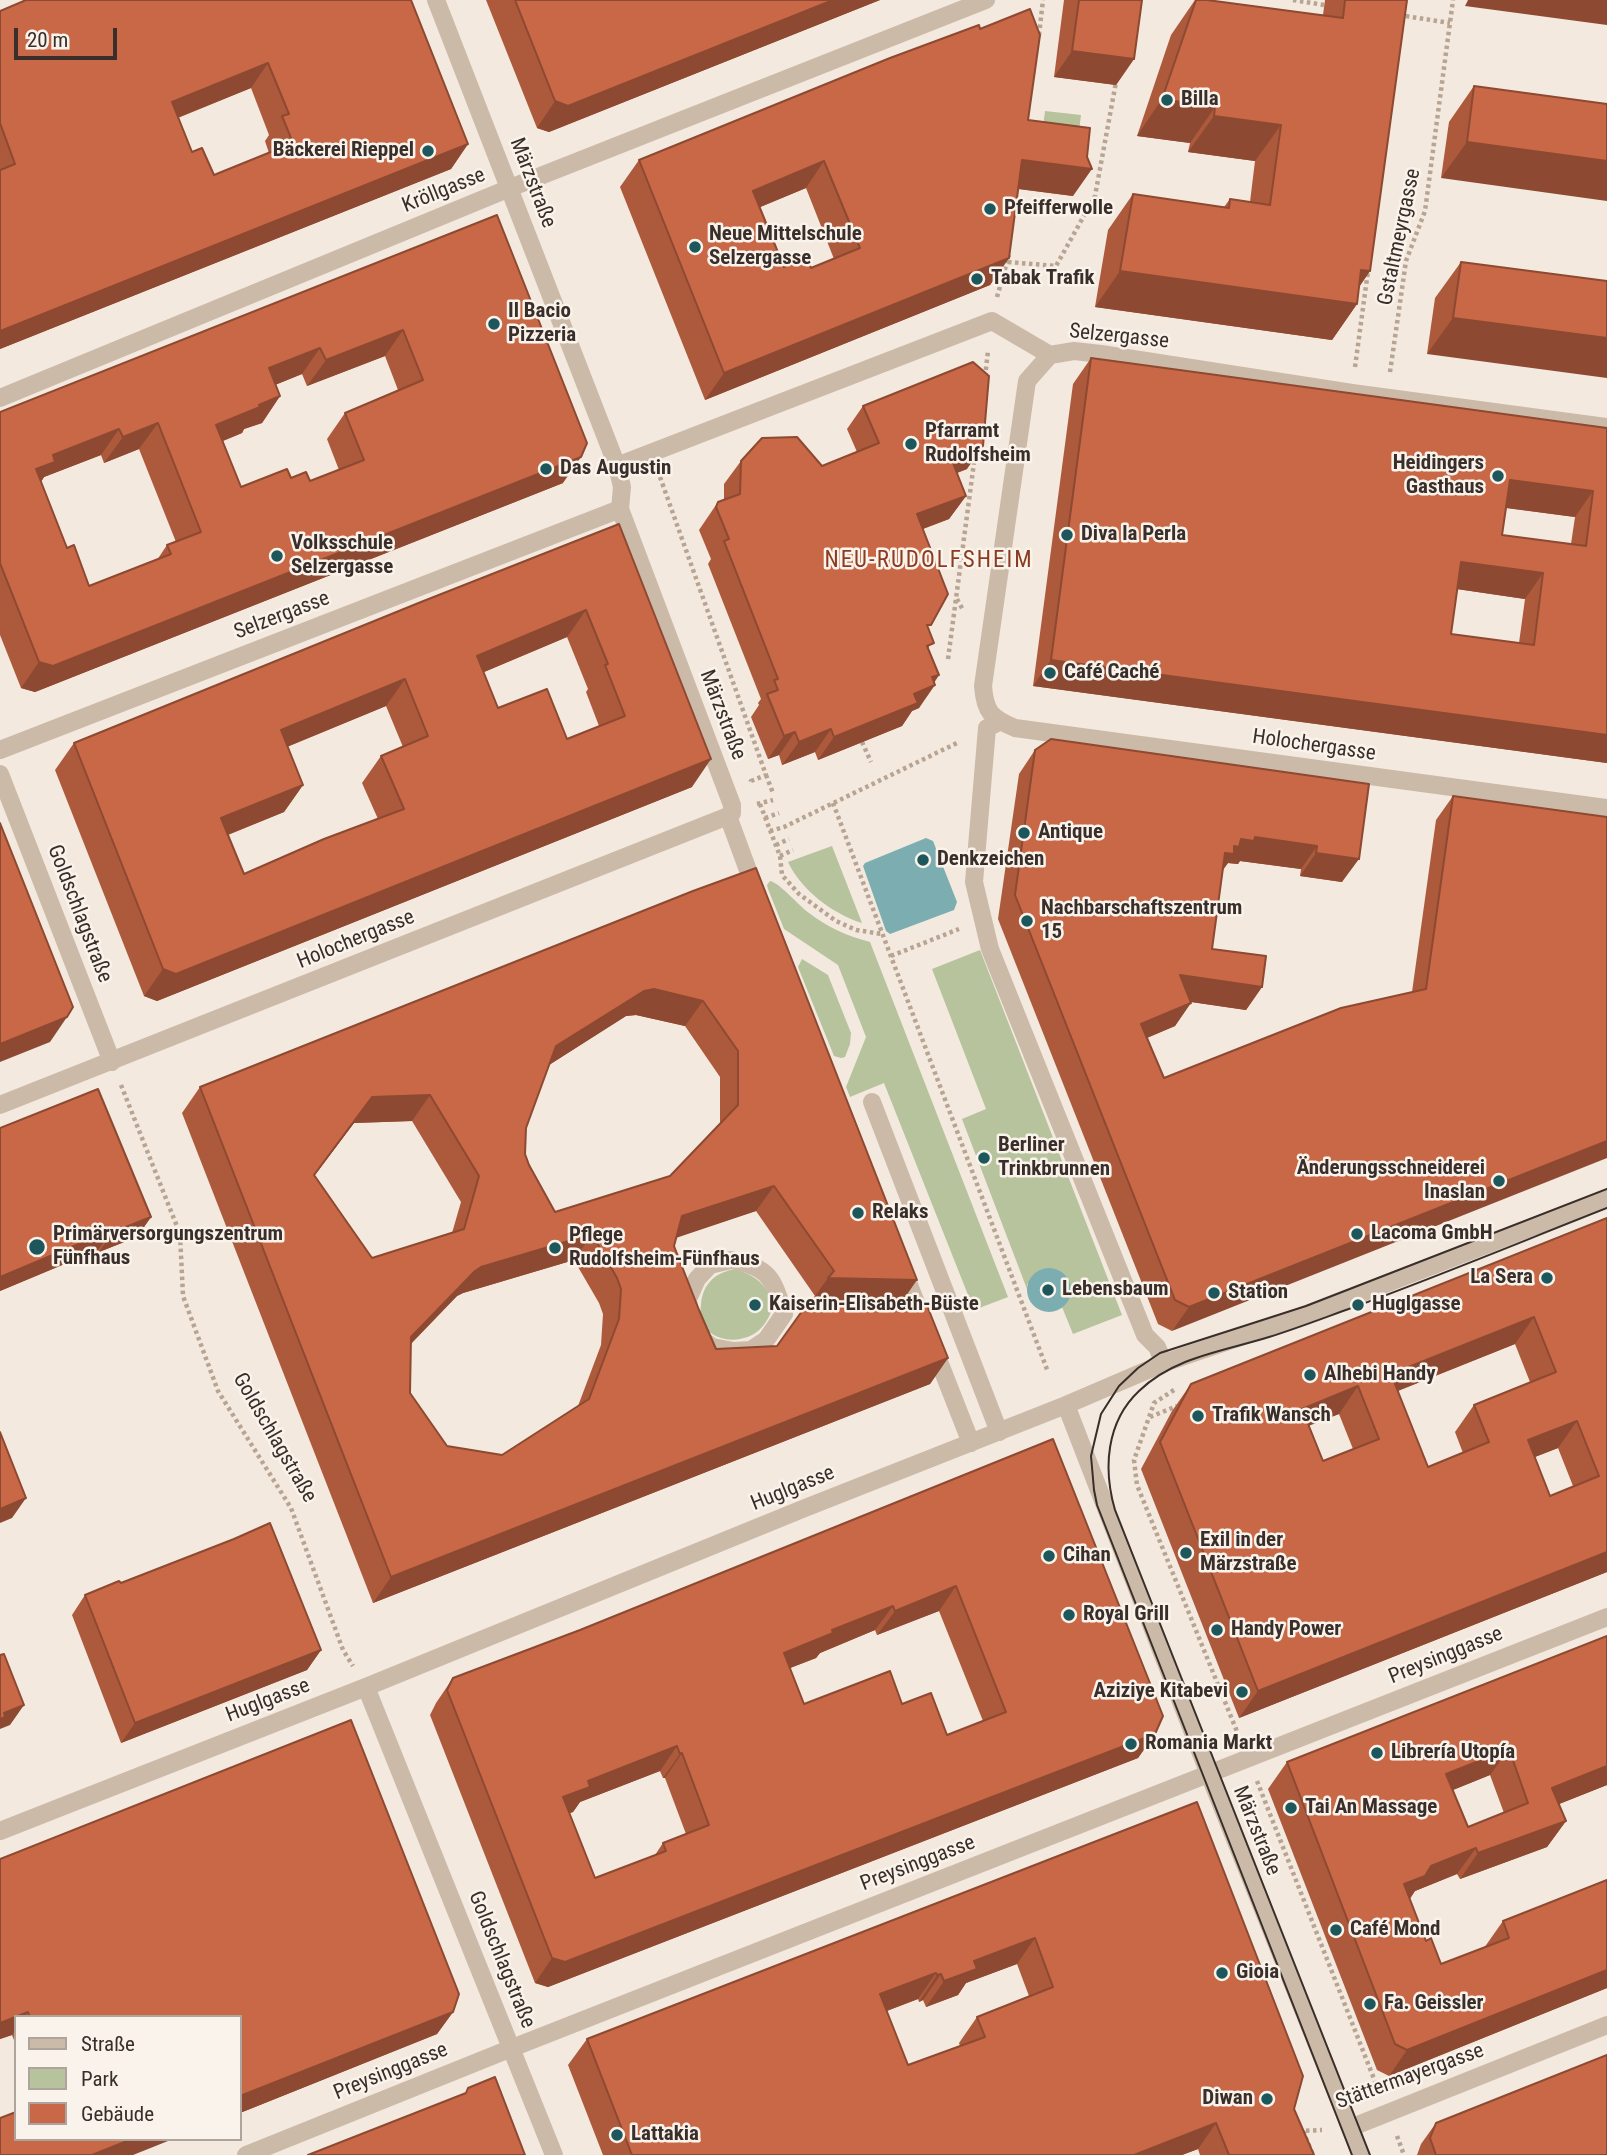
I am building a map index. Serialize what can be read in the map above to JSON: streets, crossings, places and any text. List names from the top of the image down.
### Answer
{
  "streets": {
    "street": [
      "Märzstraße",
      "Kröllgasse",
      "Selzergasse",
      "Holochergasse",
      "Goldschlagstraße",
      "Huglgasse",
      "Preysinggasse",
      "Stättermayergasse"
    ],
    "path": ["Gstaltmeyrgasse"]
  },
  "crossings": [
    ["Märzstraße", "Kröllgasse"],
    ["Märzstraße", "Selzergasse"],
    ["Märzstraße", "Holochergasse"],
    ["Märzstraße", "Huglgasse"],
    ["Märzstraße", "Preysinggasse"],
    ["Märzstraße", "Stättermayergasse"],
    ["Gstaltmeyrgasse", "Selzergasse"],
    ["Holochergasse", "Goldschlagstraße"],
    ["Goldschlagstraße", "Huglgasse"],
    ["Goldschlagstraße", "Preysinggasse"]
  ],
  "districts": ["NEU-RUDOLFSHEIM"],
  "places": [
    "Billa",
    "Bäckerei Rieppel",
    "Pfeifferwolle",
    "Neue Mittelschule Selzergasse",
    "Tabak Trafik",
    "Il Bacio Pizzeria",
    "Pfarramt Rudolfsheim",
    "Das Augustin",
    "Heidingers Gasthaus",
    "Diva la Perla",
    "Volksschule Selzergasse",
    "Café Caché",
    "Antique",
    "Denkzeichen",
    "Nachbarschaftszentrum 15",
    "Berliner Trinkbrunnen",
    "Änderungsschneiderei Inaslan",
    "Relaks",
    "Lacoma GmbH",
    "Primärversorgungszentrum Fünfhaus",
    "Pflege Rudolfsheim-Fünfhaus",
    "La Sera",
    "Lebensbaum",
    "Station",
    "Kaiserin-Elisabeth-Büste",
    "Huglgasse",
    "Alhebi Handy",
    "Trafik Wansch",
    "Exil in der Märzstraße",
    "Cihan",
    "Royal Grill",
    "Handy Power",
    "Aziziye Kitabevi",
    "Romania Markt",
    "Librería Utopía",
    "Tai An Massage",
    "Café Mond",
    "Gioia",
    "Fa. Geissler",
    "Diwan",
    "Lattakia"
  ],
  "legend": ["Straße", "Park", "Gebäude"],
  "scale_bar": "20 m"
}
